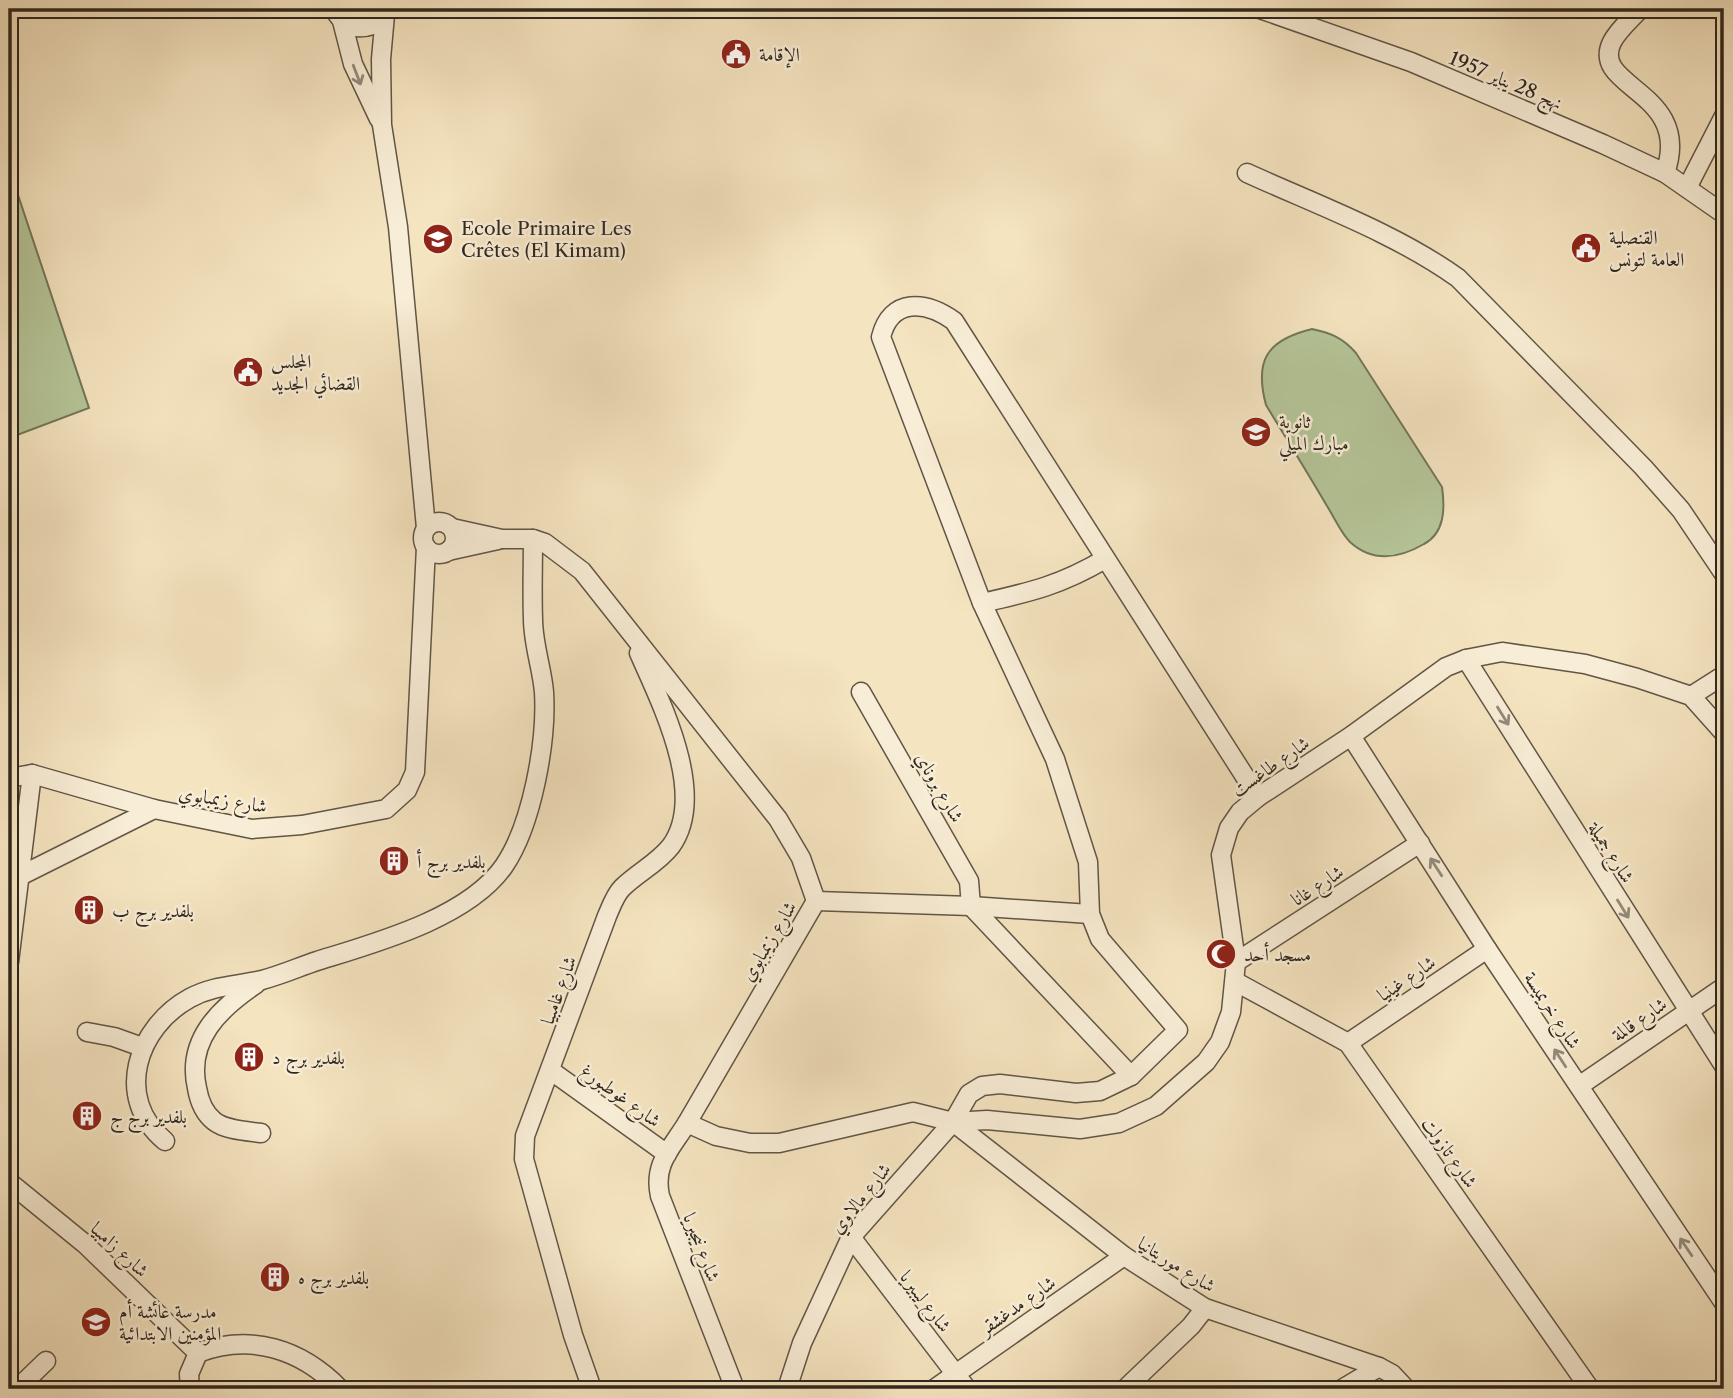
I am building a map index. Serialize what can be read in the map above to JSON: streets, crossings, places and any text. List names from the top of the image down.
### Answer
{
  "streets": {
    "street": [
      "نهج 28 يناير 1957",
      "شارع طاغست",
      "شارع بروناي",
      "شارع زيمبابوي",
      "شارع جميلة",
      "شارع غانا",
      "شارع غينيا",
      "شارع غامبيا",
      "شارع خريميسة",
      "شارع قالمة",
      "شارع غوطبورغ",
      "شارع تازولت",
      "شارع مالاوي",
      "شارع نيجيريا",
      "شارع زامبيا",
      "شارع موريتانيا",
      "شارع ليبيريا",
      "شارع مدغشقر"
    ]
  },
  "crossings": [
    ["شارع طاغست", "شارع جميلة"],
    ["شارع طاغست", "شارع غانا"],
    ["شارع طاغست", "شارع خريميسة"],
    ["شارع طاغست", "شارع تازولت"],
    ["شارع طاغست", "شارع مالاوي"],
    ["شارع طاغست", "شارع موريتانيا"],
    ["شارع زيمبابوي", "شارع غامبيا"],
    ["شارع زيمبابوي", "شارع نيجيريا"],
    ["شارع جميلة", "شارع قالمة"],
    ["شارع غانا", "شارع خريميسة"],
    ["شارع غينيا", "شارع خريميسة"],
    ["شارع غينيا", "شارع تازولت"],
    ["شارع غامبيا", "شارع غوطبورغ"],
    ["شارع خريميسة", "شارع قالمة"],
    ["شارع غوطبورغ", "شارع نيجيريا"],
    ["شارع مالاوي", "شارع موريتانيا"],
    ["شارع مالاوي", "شارع ليبيريا"],
    ["شارع موريتانيا", "شارع مدغشقر"],
    ["شارع ليبيريا", "شارع مدغشقر"]
  ],
  "one_way": ["شارع جميلة", "شارع خريميسة"],
  "places": {
    "public building": ["الإقامة", "القنصلية العامة لتونس", "المجلس القضائي الجديد"],
    "school or university": ["Ecole Primaire Les Crêtes (El Kimam)", "ثانوية مبارك الميلي", "مدرسة عائشة أم المؤمنين الابتدائية"],
    "building": [
      "بلفدير برج أ",
      "بلفدير برج ب",
      "بلفدير برج د",
      "بلفدير برج ج",
      "بلفدير برج ه"
    ],
    "mosque": ["مسجد أحد"]
  }
}
